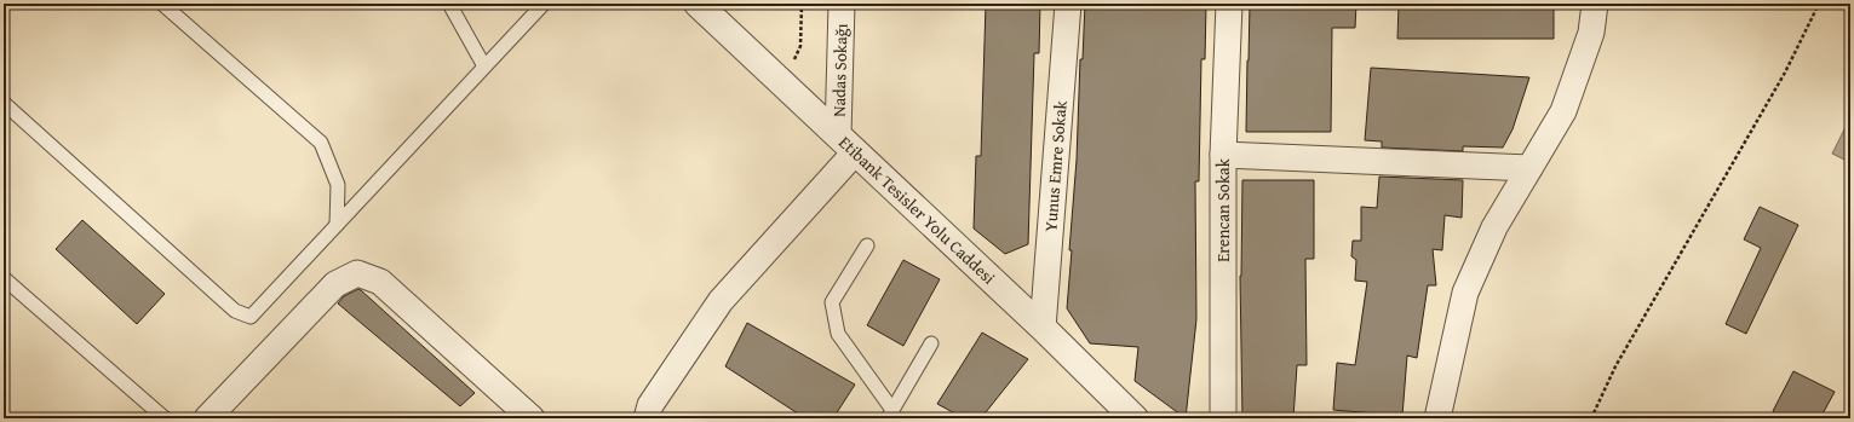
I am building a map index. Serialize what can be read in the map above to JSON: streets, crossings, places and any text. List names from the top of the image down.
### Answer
{
  "streets": {
    "street": [
      "Nadas Sokağı",
      "Yunus Emre Sokak",
      "Etibank Tesisler Yolu Caddesi",
      "Erencan Sokak"
    ]
  },
  "crossings": [
    ["Nadas Sokağı", "Etibank Tesisler Yolu Caddesi"],
    ["Yunus Emre Sokak", "Etibank Tesisler Yolu Caddesi"]
  ]
}
